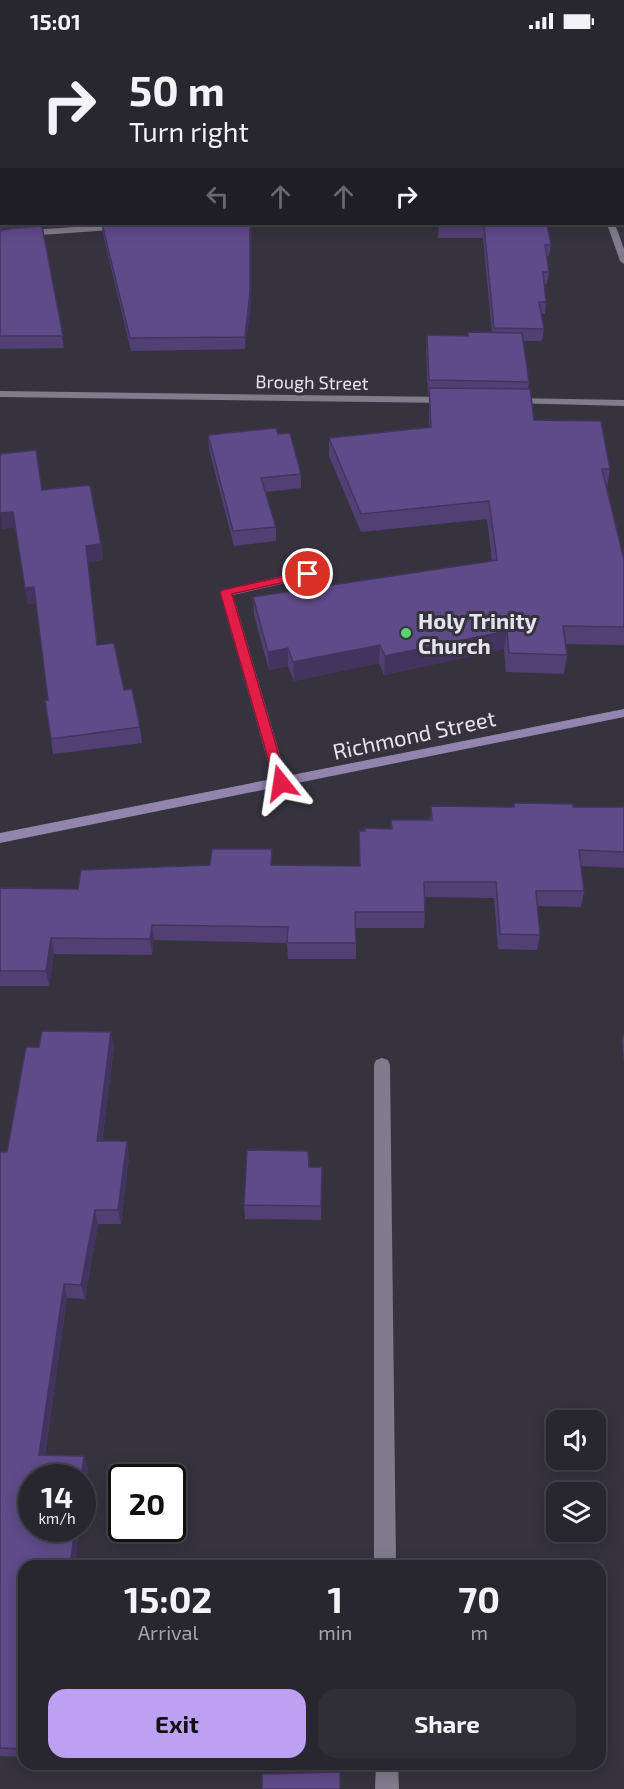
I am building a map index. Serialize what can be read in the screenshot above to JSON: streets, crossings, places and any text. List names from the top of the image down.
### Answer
{
  "streets": {
    "main road": ["Richmond Street"],
    "street": ["Brough Street"]
  },
  "places": ["Holy Trinity Church"],
  "page": {
    "status": "15:01",
    "turn": ["50 m", "Turn right"],
    "speed": "14 km/h",
    "limit": "20",
    "eta": [
      "15:02",
      "Arrival",
      "1",
      "min",
      "70",
      "m"
    ],
    "buttons": ["Exit", "Share"]
  }
}
